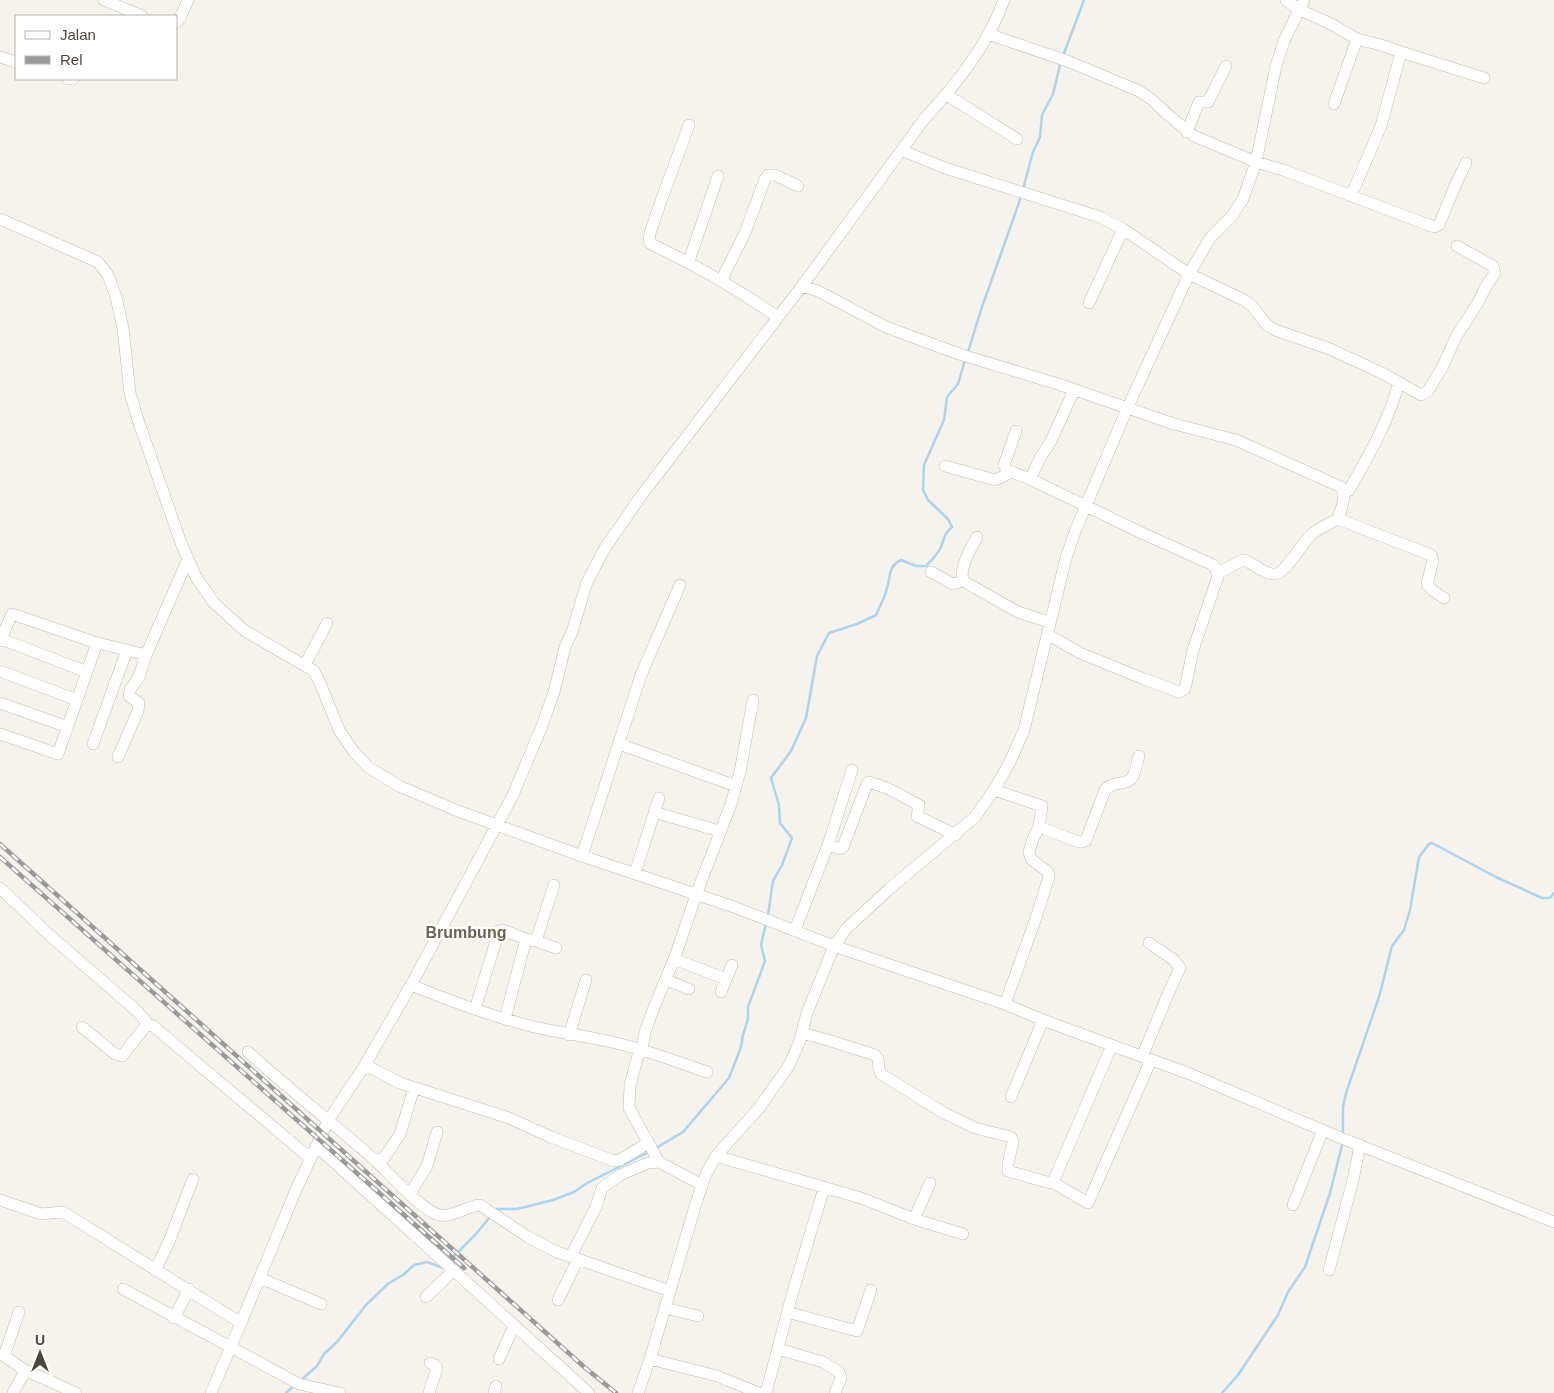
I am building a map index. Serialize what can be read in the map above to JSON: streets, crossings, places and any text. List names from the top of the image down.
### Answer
{
  "districts": ["Brumbung"],
  "legend": ["Jalan", "Rel"],
  "north": "top"
}
